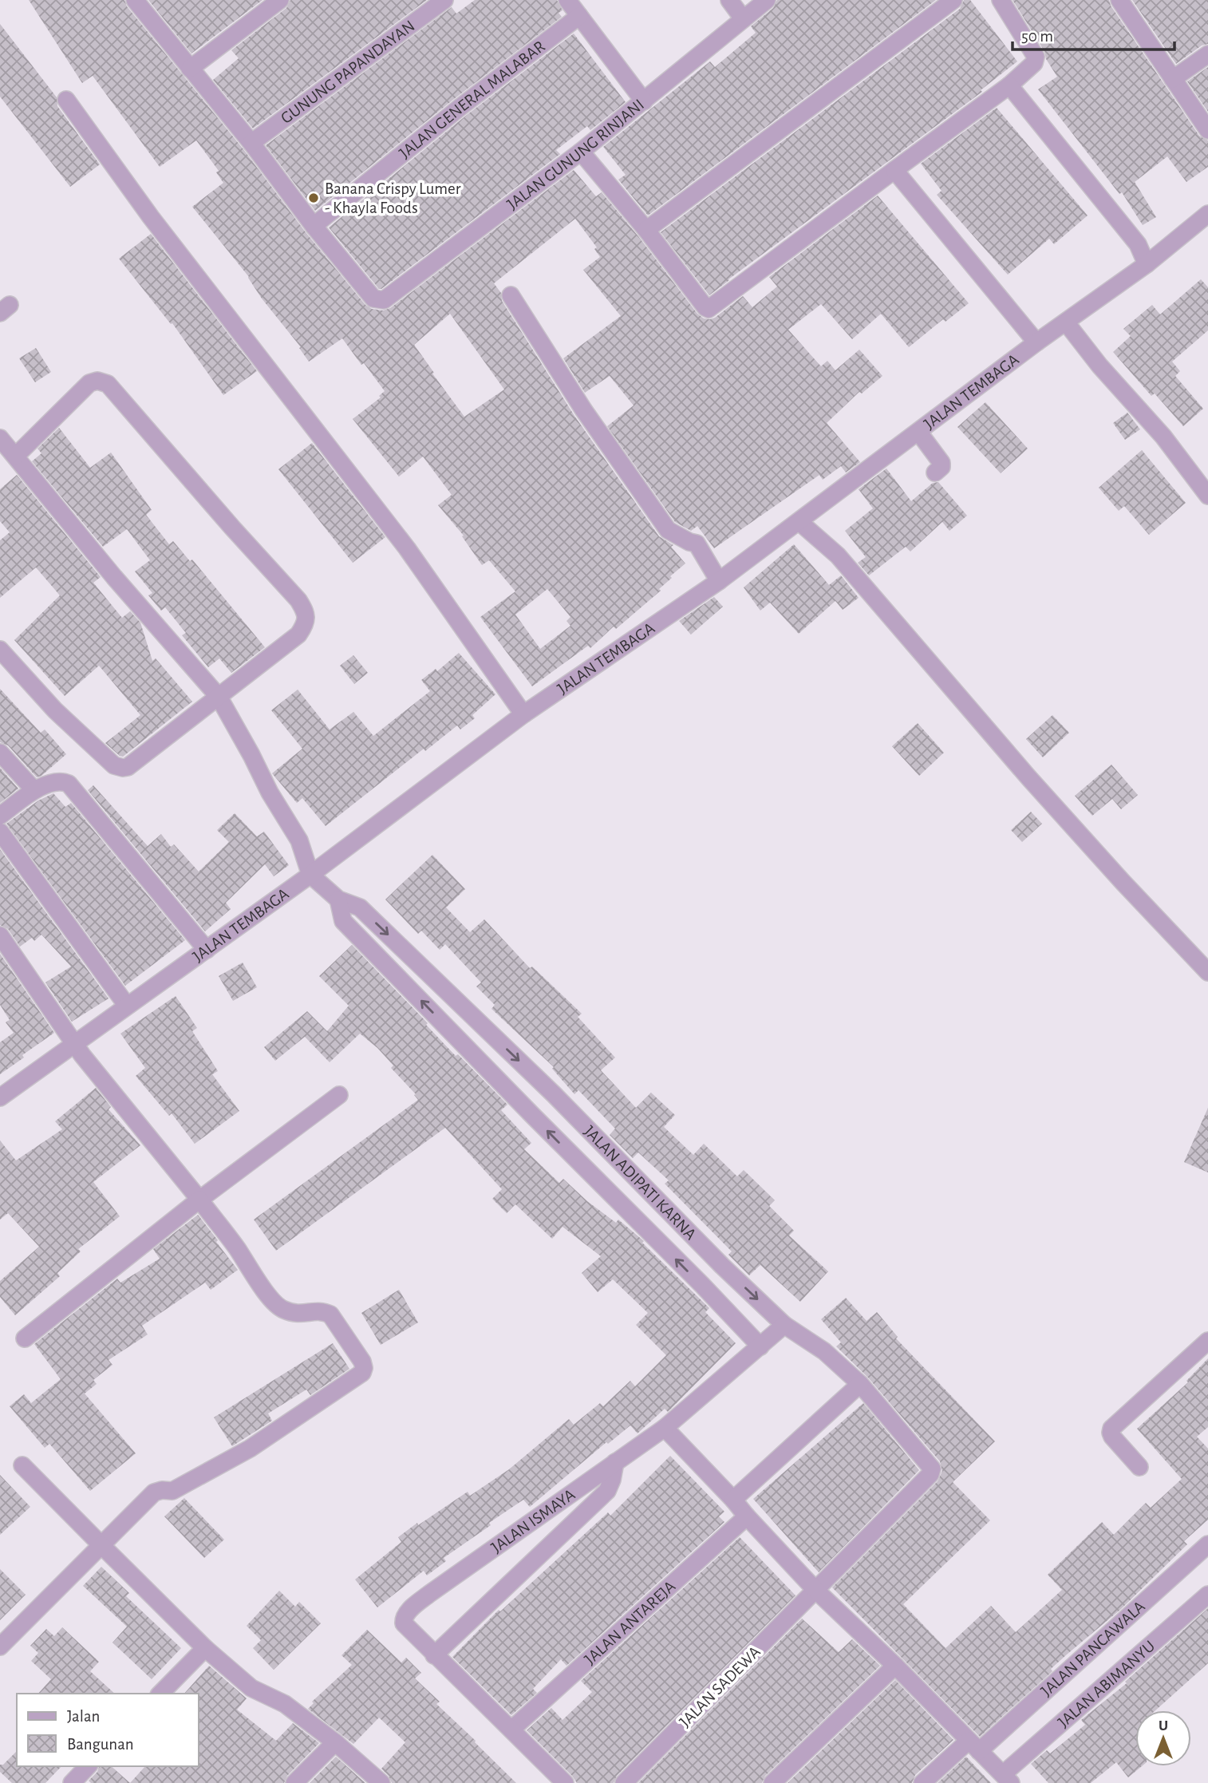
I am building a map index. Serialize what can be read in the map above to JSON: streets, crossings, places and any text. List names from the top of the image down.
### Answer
{
  "streets": {
    "street": [
      "GUNUNG PAPANDAYAN",
      "JALAN GENERAL MALABAR",
      "JALAN GUNUNG RINJANI",
      "JALAN TEMBAGA",
      "JALAN ADIPATI KARNA",
      "JALAN ISMAYA",
      "JALAN ANTAREJA",
      "JALAN PANCAWALA",
      "JALAN ABIMANYU",
      "JALAN SADEWA"
    ]
  },
  "crossings": [
    ["JALAN GENERAL MALABAR", "JALAN GUNUNG RINJANI"],
    ["JALAN TEMBAGA", "JALAN ADIPATI KARNA"],
    ["JALAN ADIPATI KARNA", "JALAN ISMAYA"],
    ["JALAN ADIPATI KARNA", "JALAN SADEWA"]
  ],
  "places": ["Banana Crispy Lumer - Khayla Foods"],
  "legend": ["Jalan", "Bangunan"],
  "scale_bar": "50 m",
  "north": "top"
}
